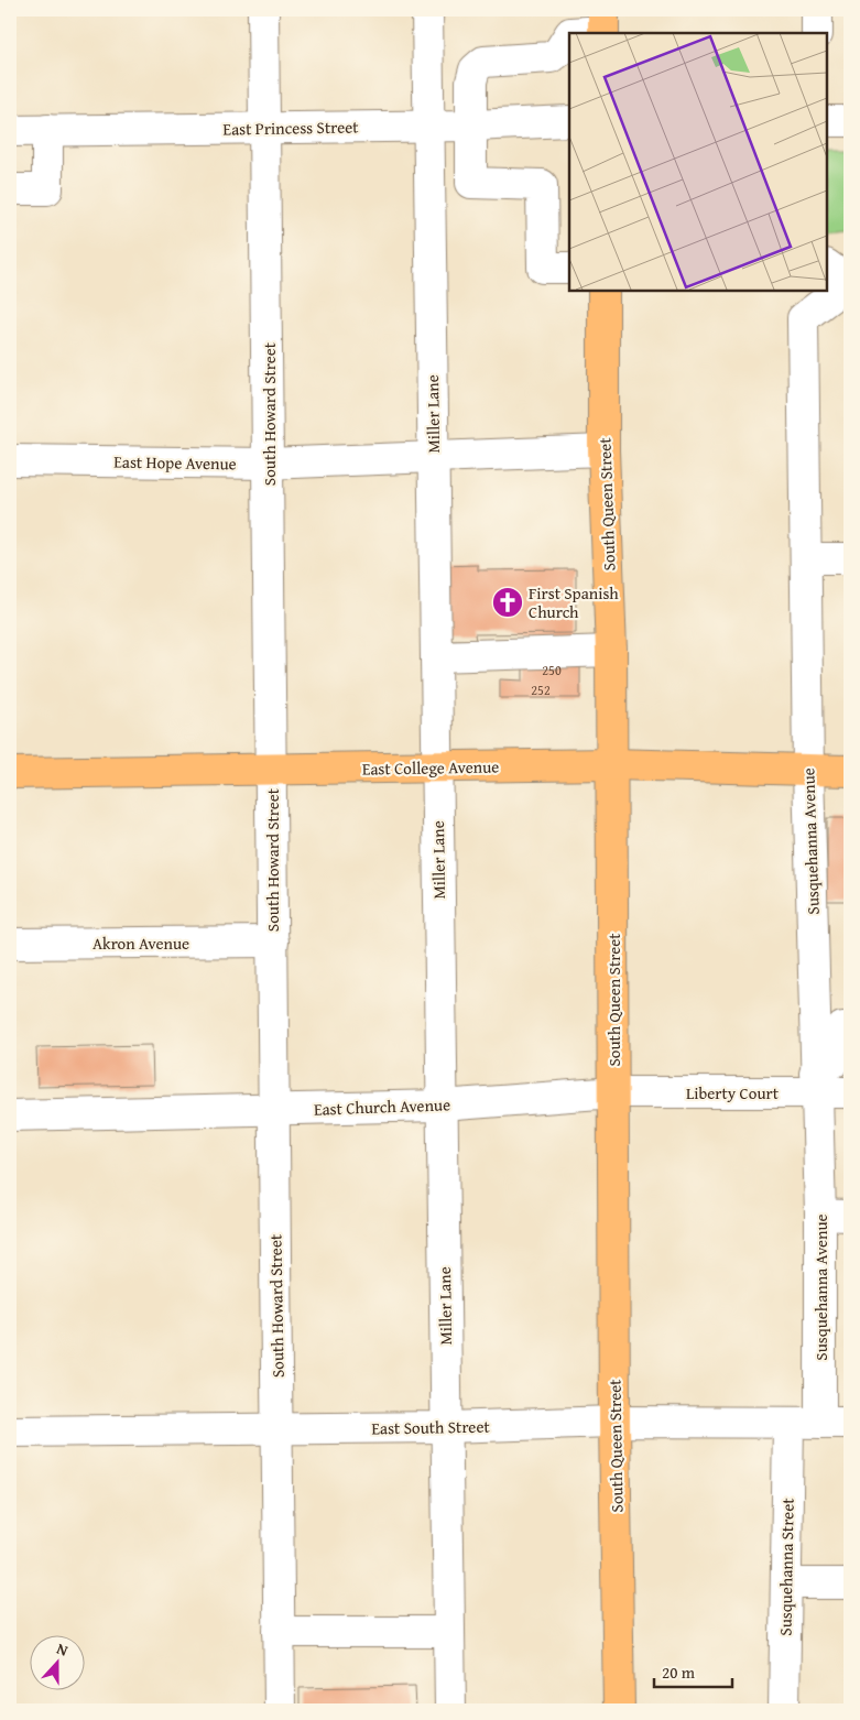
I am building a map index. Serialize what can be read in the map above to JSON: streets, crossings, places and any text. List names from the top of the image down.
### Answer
{
  "streets": {
    "main road": ["South Queen Street", "East College Avenue"],
    "street": [
      "East Princess Street",
      "South Howard Street",
      "Miller Lane",
      "East Hope Avenue",
      "Susquehanna Avenue",
      "Akron Avenue",
      "Liberty Court",
      "East Church Avenue",
      "East South Street",
      "Susquehanna Street"
    ]
  },
  "crossings": [
    ["East Princess Street", "South Howard Street"],
    ["East Princess Street", "Miller Lane"],
    ["South Howard Street", "East Hope Avenue"],
    ["South Howard Street", "East College Avenue"],
    ["South Howard Street", "Akron Avenue"],
    ["South Howard Street", "East Church Avenue"],
    ["South Howard Street", "East South Street"],
    ["Miller Lane", "East Hope Avenue"],
    ["Miller Lane", "East College Avenue"],
    ["Miller Lane", "East Church Avenue"],
    ["Miller Lane", "East South Street"],
    ["East Hope Avenue", "South Queen Street"],
    ["South Queen Street", "East College Avenue"],
    ["South Queen Street", "Liberty Court"],
    ["South Queen Street", "East Church Avenue"],
    ["South Queen Street", "East South Street"],
    ["East College Avenue", "Susquehanna Avenue"],
    ["Susquehanna Avenue", "Liberty Court"],
    ["Susquehanna Avenue", "East South Street"],
    ["Liberty Court", "East Church Avenue"],
    ["East South Street", "Susquehanna Street"]
  ],
  "places": {
    "church": ["First Spanish Church"]
  },
  "house_numbers": ["250", "252"],
  "scale_bar": "20 m",
  "north": "top"
}
